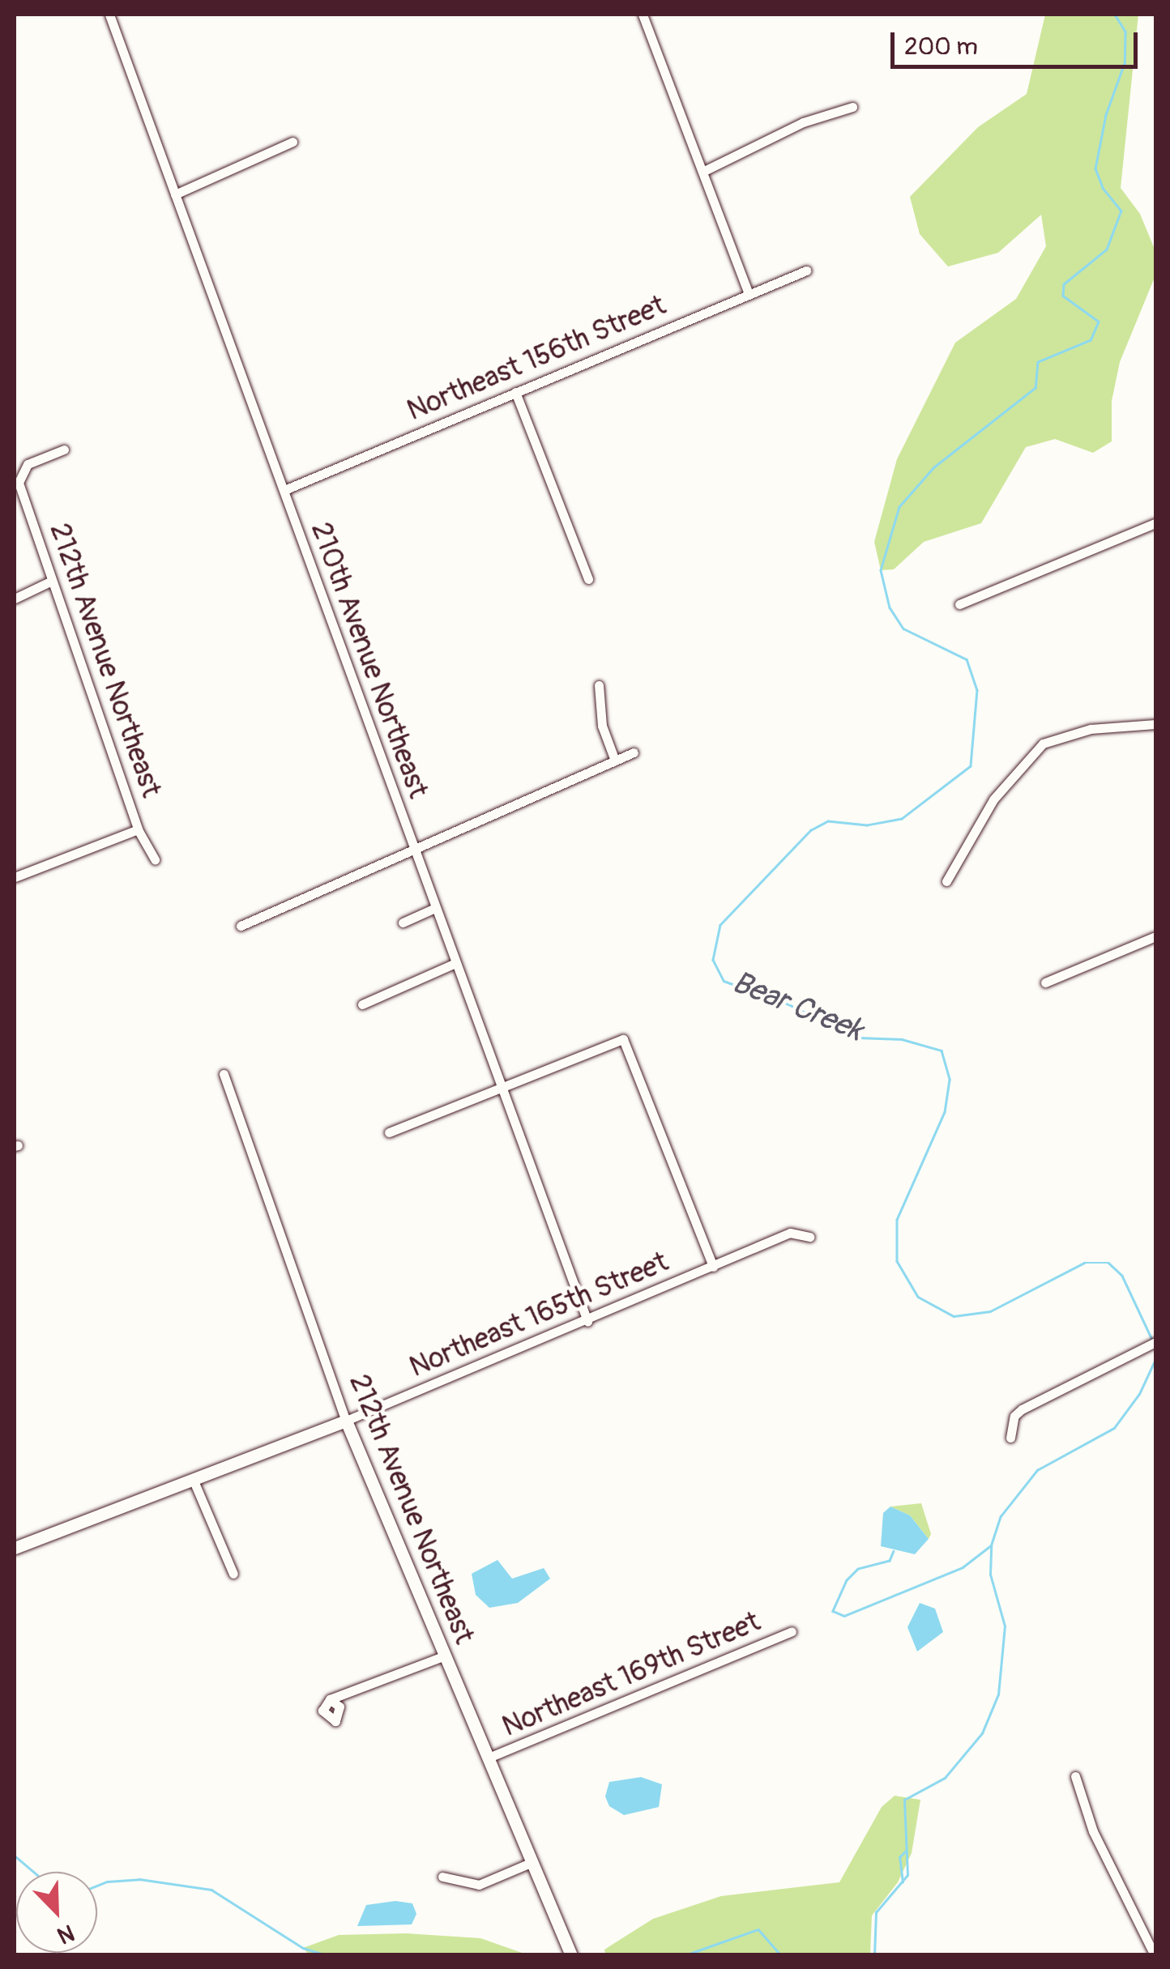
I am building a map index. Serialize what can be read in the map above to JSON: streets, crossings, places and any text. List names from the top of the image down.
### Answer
{
  "streets": {
    "street": [
      "Northeast 156th Street",
      "212th Avenue Northeast",
      "210th Avenue Northeast",
      "Northeast 165th Street",
      "Northeast 169th Street"
    ]
  },
  "crossings": [
    ["Northeast 156th Street", "210th Avenue Northeast"],
    ["212th Avenue Northeast", "Northeast 165th Street"],
    ["212th Avenue Northeast", "Northeast 169th Street"],
    ["210th Avenue Northeast", "Northeast 165th Street"]
  ],
  "water": ["Bear Creek"],
  "scale_bar": "200 m",
  "north": "bottom right"
}
